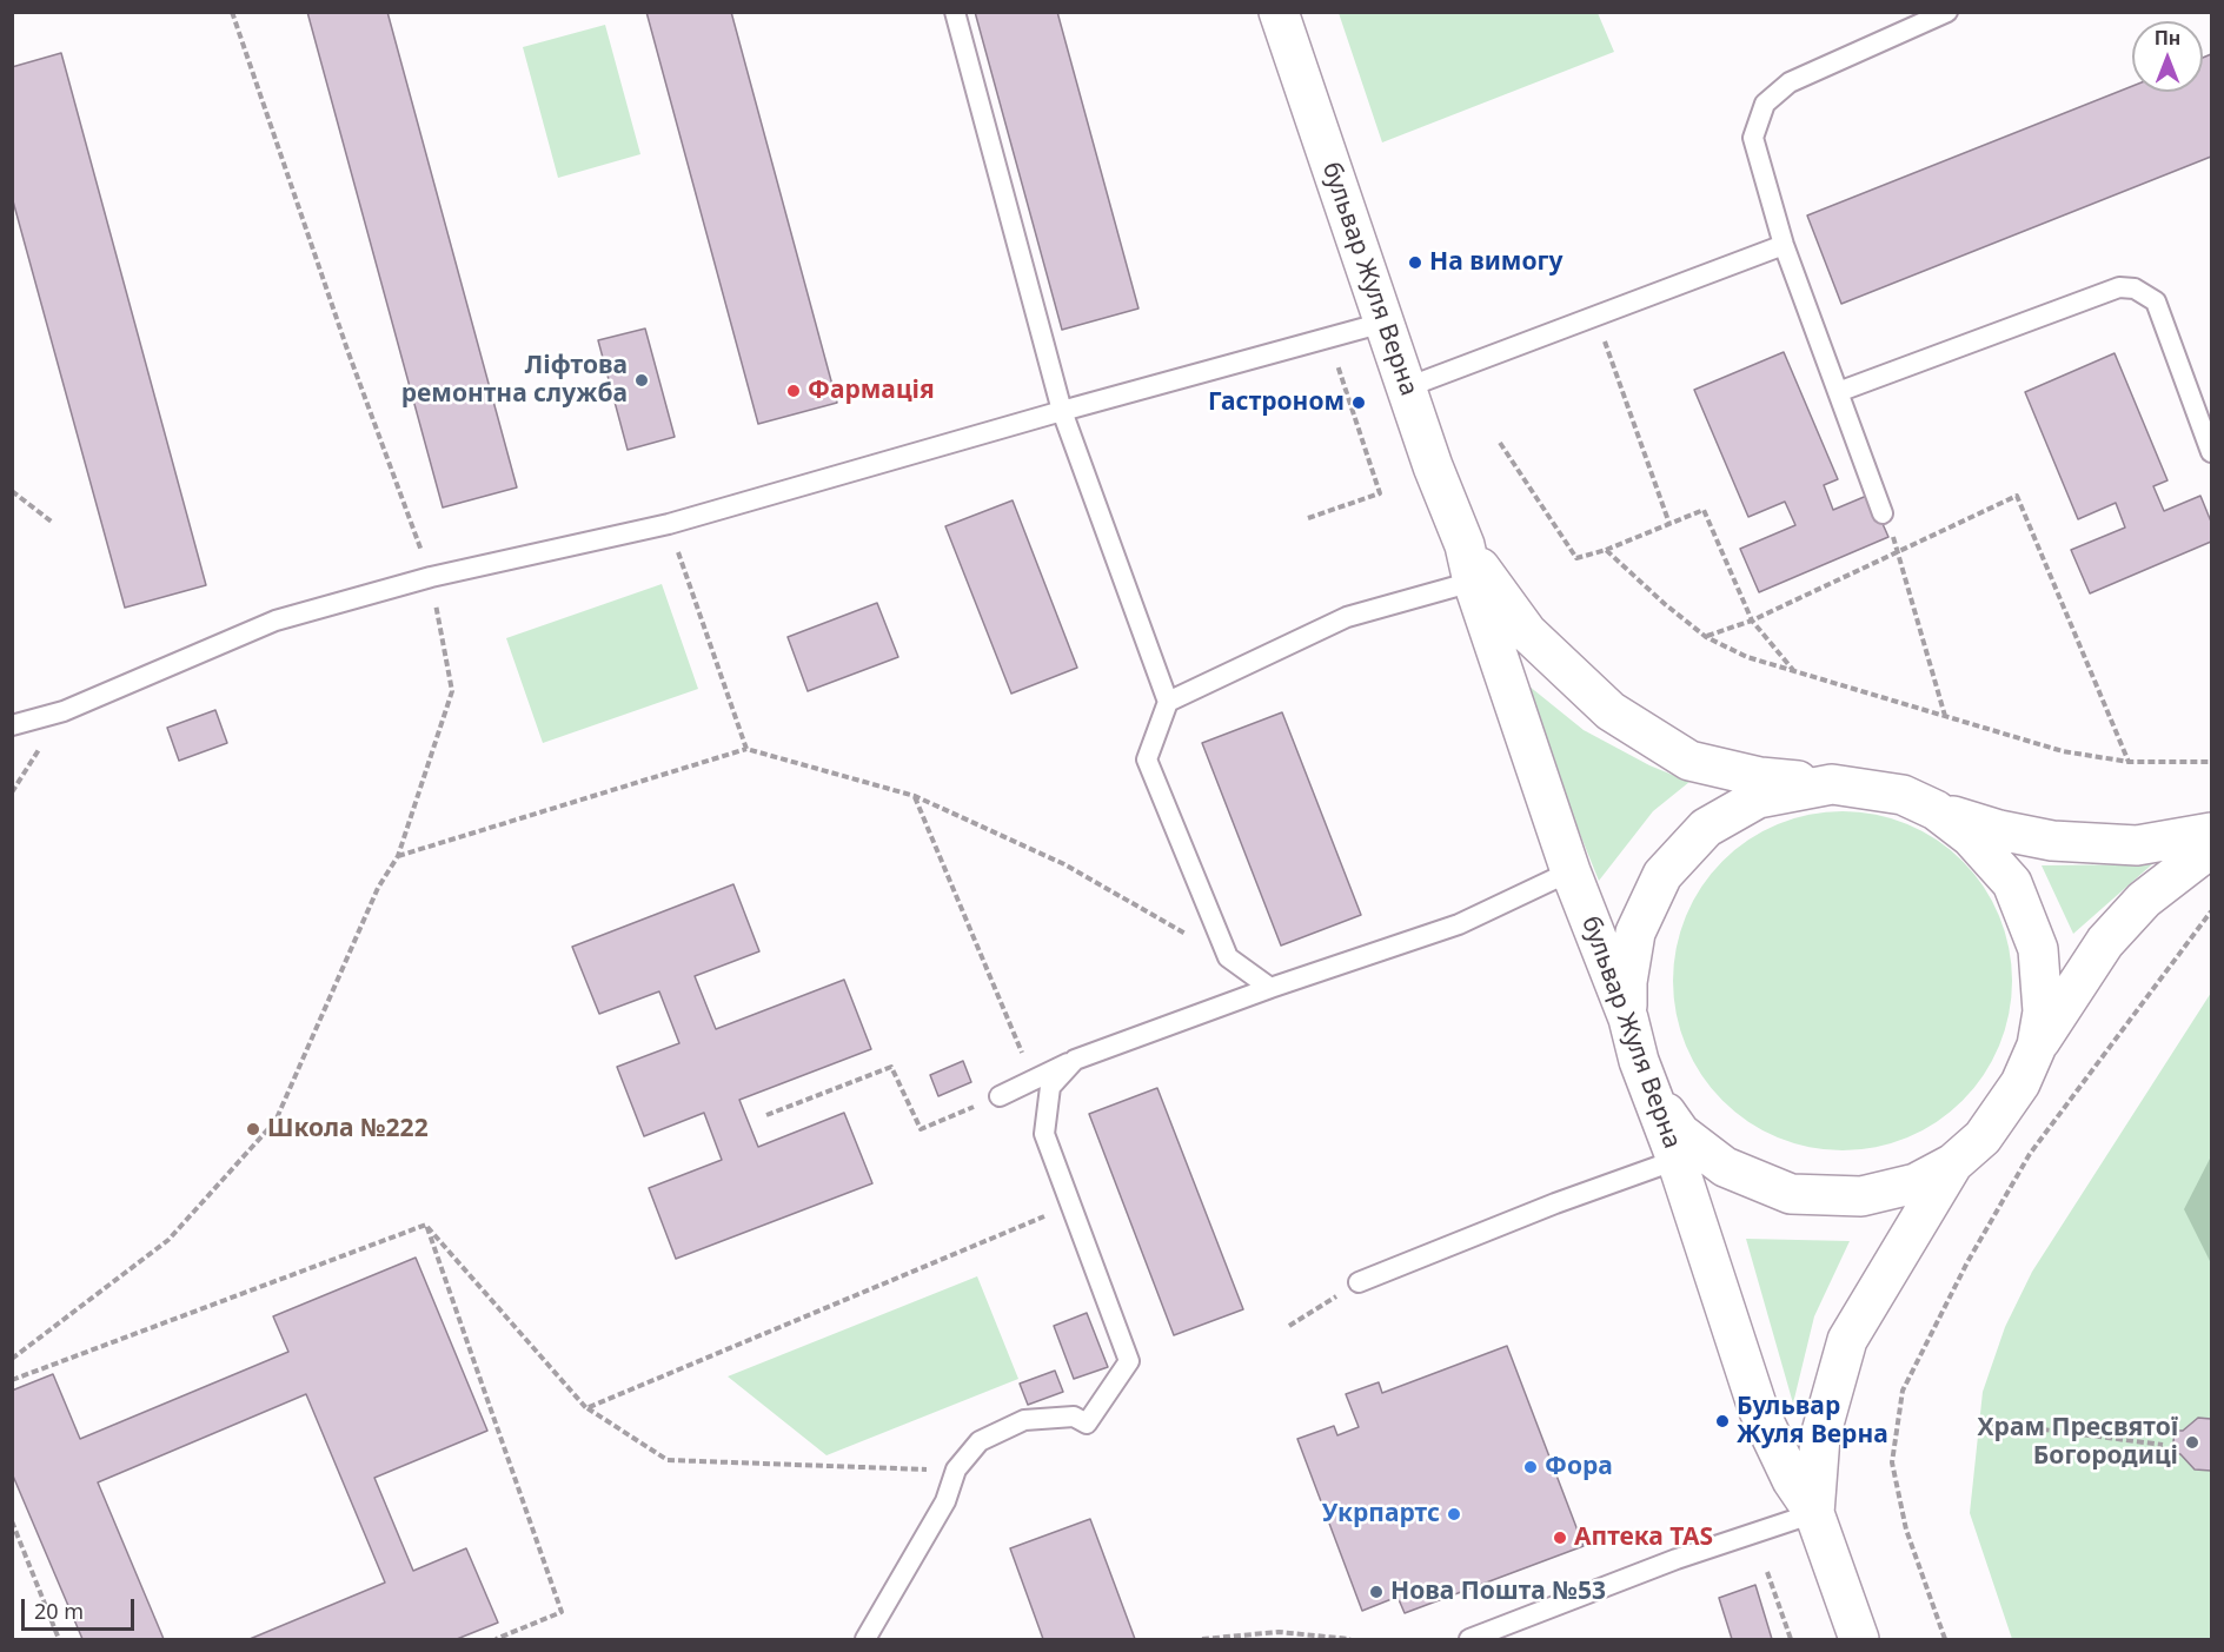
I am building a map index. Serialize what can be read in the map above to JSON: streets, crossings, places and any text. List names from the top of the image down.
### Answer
{
  "streets": {
    "street": ["бульвар Жуля Верна"]
  },
  "places": [
    "На вимогу",
    "Ліфтова ремонтна служба",
    "Фармація",
    "Гастроном",
    "Школа №222",
    "Бульвар Жуля Верна",
    "Храм Пресвятої Богородиці",
    "Фора",
    "Укрпартс",
    "Аптека TAS",
    "Нова Пошта №53"
  ],
  "scale_bar": "20 m",
  "north": "top"
}
